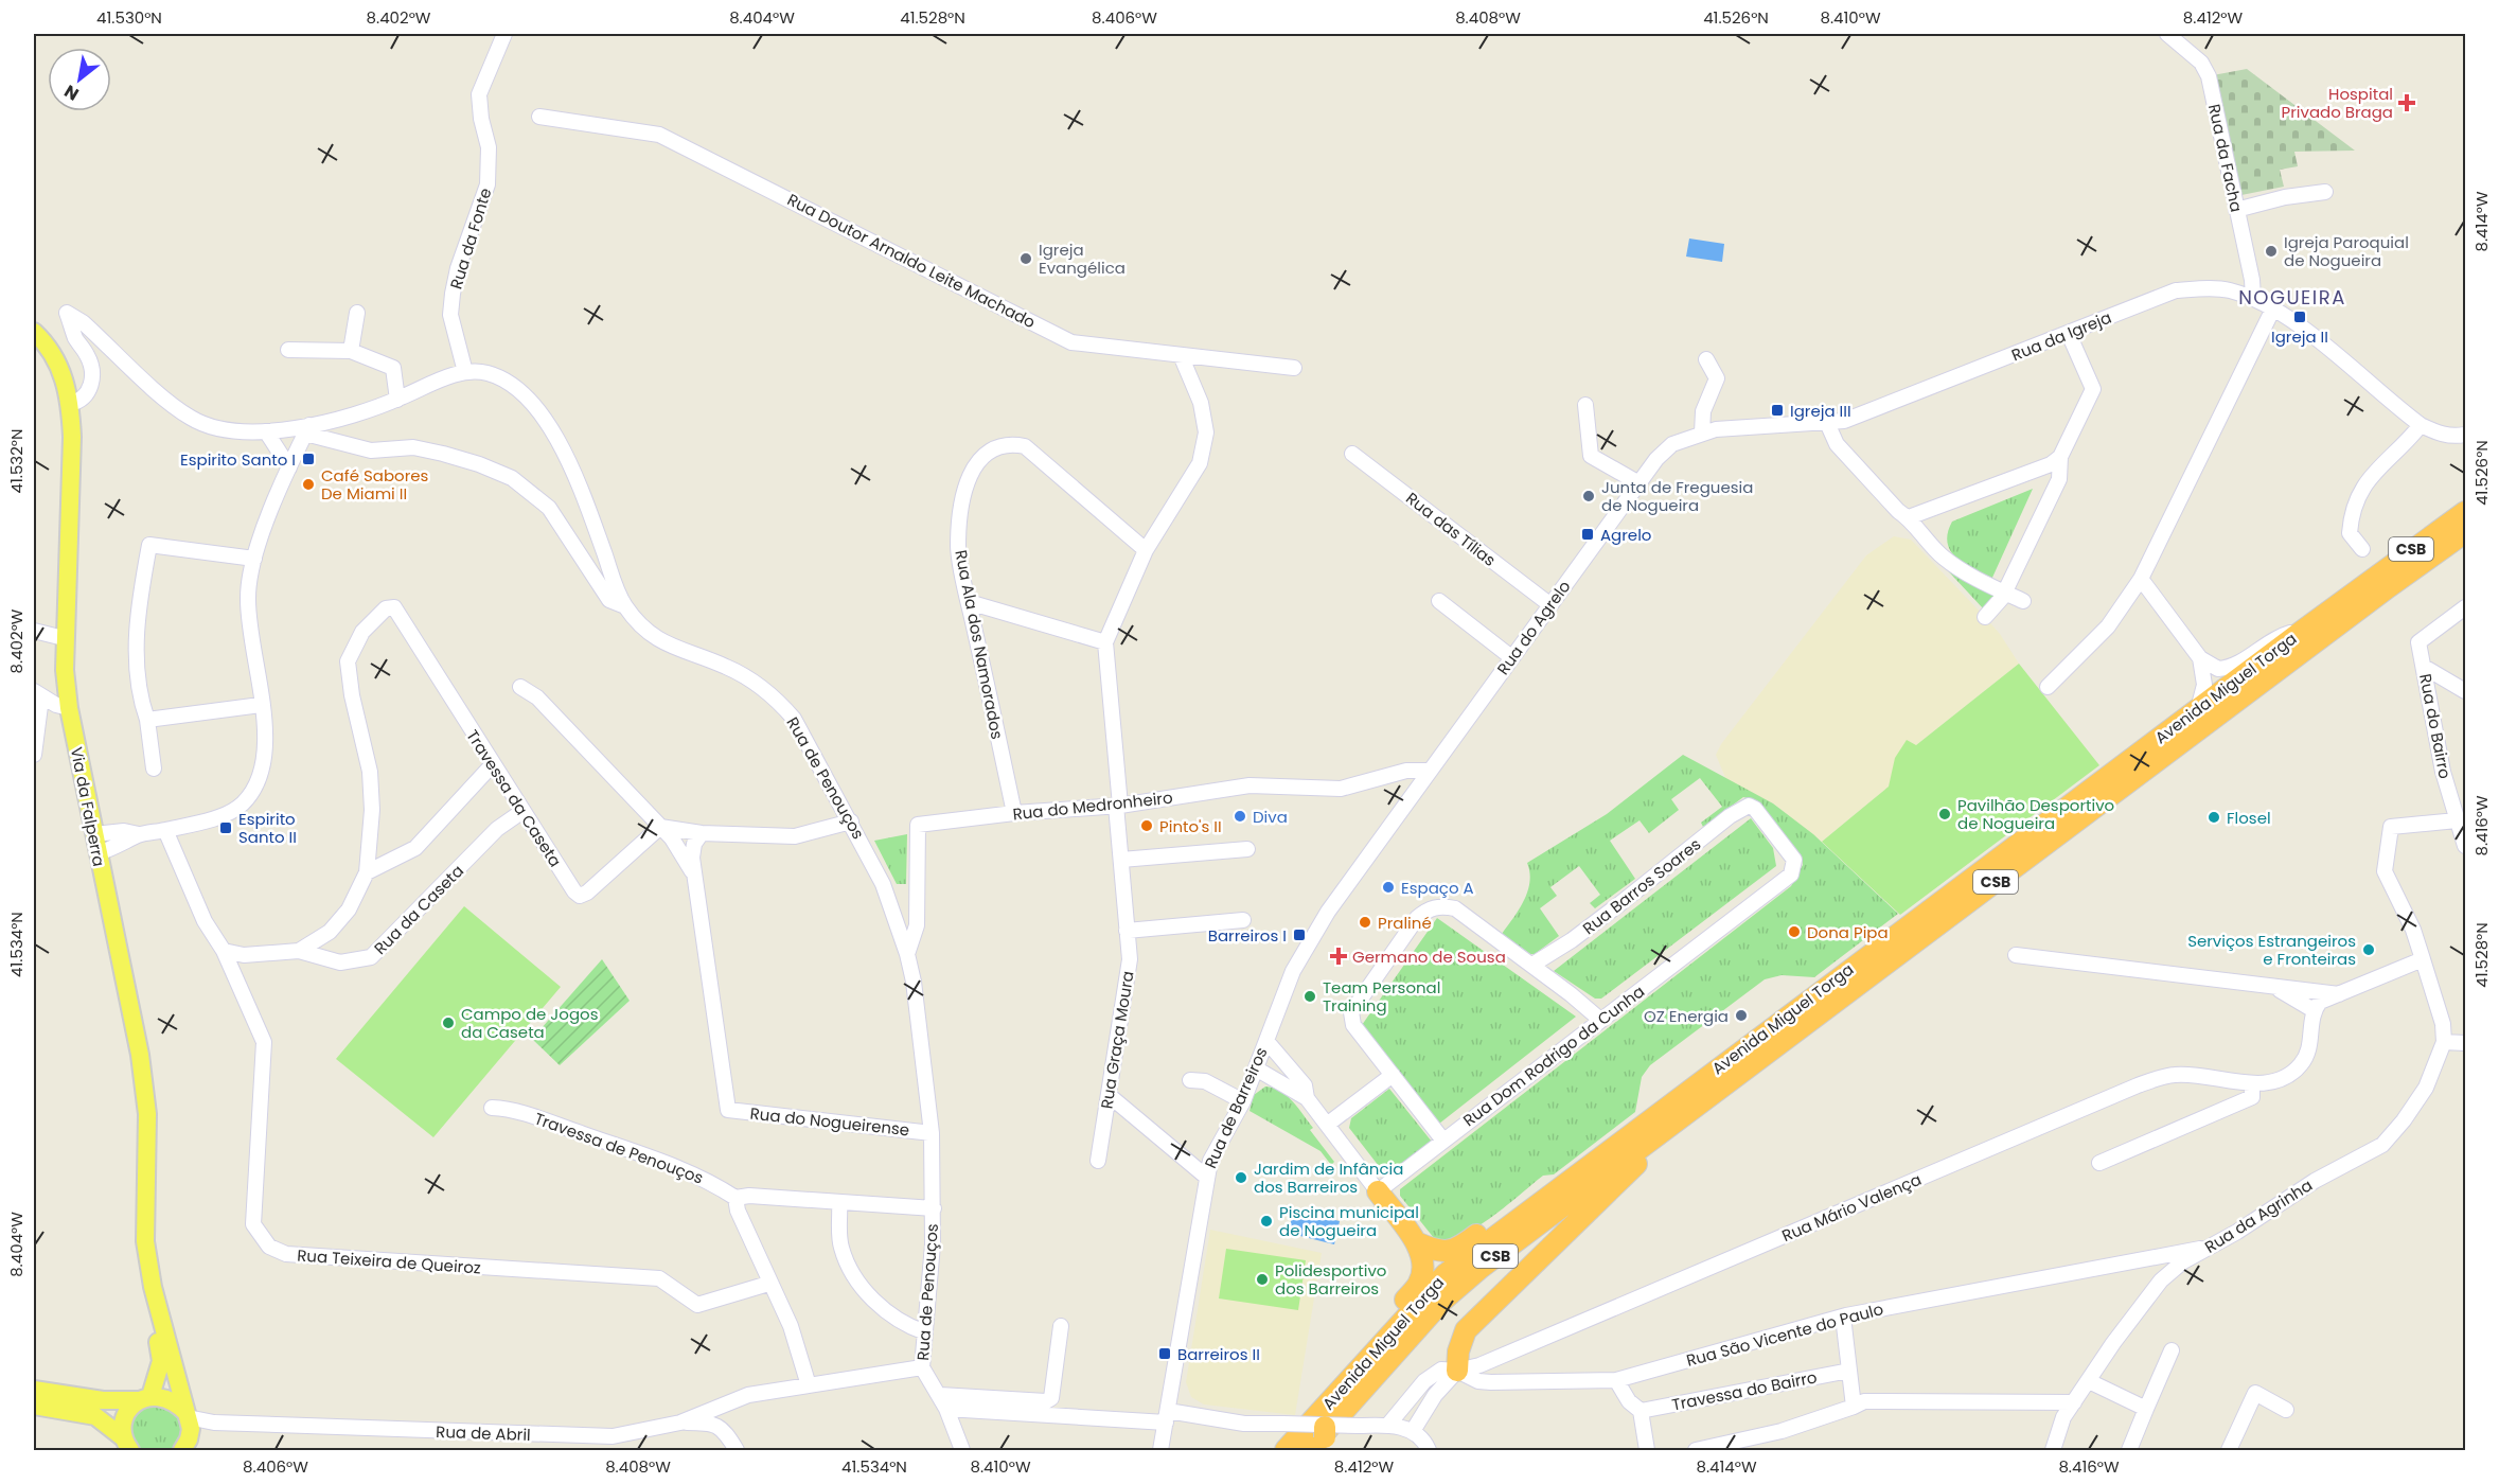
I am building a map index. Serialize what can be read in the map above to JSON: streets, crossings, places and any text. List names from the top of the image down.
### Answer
{
  "streets": {
    "highway": ["CSB", "Avenida Miguel Torga"],
    "main road": ["Via da Falperra"],
    "street": [
      "Rua da Facha",
      "Rua da Fonte",
      "Rua Doutor Arnaldo Leite Machado",
      "Rua da Igreja",
      "Rua das Tílias",
      "Rua do Agrelo",
      "Rua Ala dos Namorados",
      "Rua do Bairro",
      "Rua de Penouços",
      "Travessa da Caseta",
      "Rua do Medronheiro",
      "Rua Barros Soares",
      "Rua da Caseta",
      "Rua Graça Moura",
      "Rua Dom Rodrigo da Cunha",
      "Rua de Barreiros",
      "Rua do Nogueirense",
      "Travessa de Penouços",
      "Rua Mário Valença",
      "Rua da Agrinha",
      "Rua Teixeira de Queiroz",
      "Rua São Vicente do Paulo",
      "Travessa do Bairro",
      "Rua de Abril"
    ]
  },
  "crossings": [
    ["Rua da Facha", "Rua da Igreja"],
    ["Rua da Fonte", "Rua de Penouços"],
    ["Rua da Igreja", "Rua do Agrelo"],
    ["Rua das Tílias", "Rua do Agrelo"],
    ["CSB", "Avenida Miguel Torga"],
    ["Rua do Agrelo", "Rua do Medronheiro"],
    ["Rua do Agrelo", "Rua de Barreiros"],
    ["Rua Ala dos Namorados", "Rua do Medronheiro"],
    ["Rua de Penouços", "Rua do Medronheiro"],
    ["Rua de Penouços", "Rua do Nogueirense"],
    ["Rua de Penouços", "Rua de Abril"],
    ["Travessa da Caseta", "Rua da Caseta"],
    ["Rua do Medronheiro", "Rua Graça Moura"],
    ["Rua do Medronheiro", "Rua de Barreiros"],
    ["Via da Falperra", "Rua de Abril"],
    ["Rua Barros Soares", "Rua Dom Rodrigo da Cunha"],
    ["Rua Mário Valença", "Rua São Vicente do Paulo"],
    ["Rua da Agrinha", "Rua São Vicente do Paulo"]
  ],
  "districts": ["NOGUEIRA"],
  "places": {
    "health": ["Hospital Privado Braga", "Germano de Sousa"],
    "other": [
      "Igreja Paroquial de Nogueira",
      "Igreja Evangélica",
      "Café Sabores De Miami II",
      "Junta de Freguesia de Nogueira",
      "Pavilhão Desportivo de Nogueira",
      "Diva",
      "Flosel",
      "Pinto's II",
      "Espaço A",
      "Praliné",
      "Dona Pipa",
      "Serviços Estrangeiros e Fronteiras",
      "Team Personal Training",
      "OZ Energia",
      "Campo de Jogos da Caseta",
      "Jardim de Infância dos Barreiros",
      "Piscina municipal de Nogueira",
      "Polidesportivo dos Barreiros"
    ],
    "transit": [
      "Igreja II",
      "Igreja III",
      "Espirito Santo I",
      "Agrelo",
      "Espirito Santo II",
      "Barreiros I",
      "Barreiros II"
    ]
  },
  "north": "bottom left",
  "coordinates": [
    "41.530°N",
    "8.402°W",
    "8.404°W",
    "41.528°N",
    "8.406°W",
    "8.408°W",
    "41.526°N",
    "8.410°W",
    "8.412°W",
    "8.414°W",
    "41.532°N",
    "8.416°W",
    "41.534°N"
  ]
}
